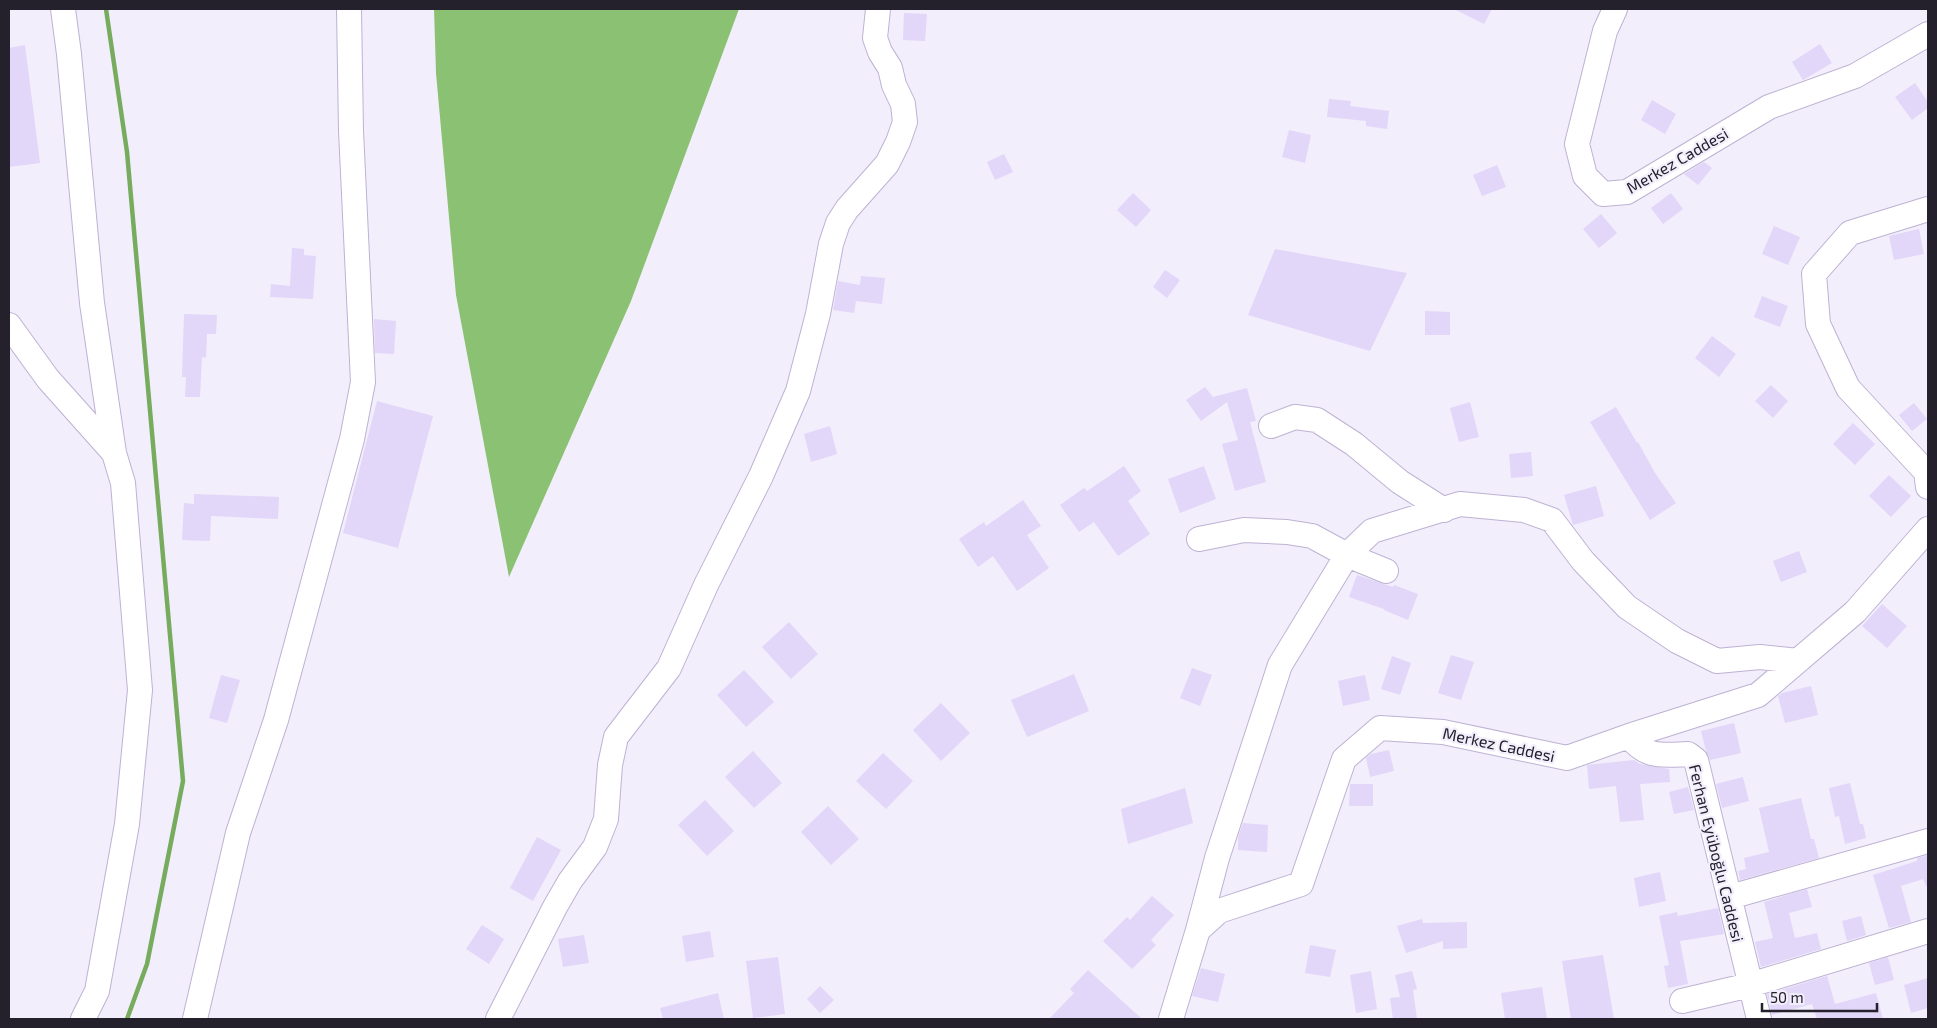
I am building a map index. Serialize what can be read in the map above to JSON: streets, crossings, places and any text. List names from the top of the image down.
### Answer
{
  "streets": {
    "street": ["Merkez Caddesi", "Ferhan Eyüboğlu Caddesi"]
  },
  "crossings": [
    ["Merkez Caddesi", "Ferhan Eyüboğlu Caddesi"]
  ],
  "scale_bar": "50 m"
}
